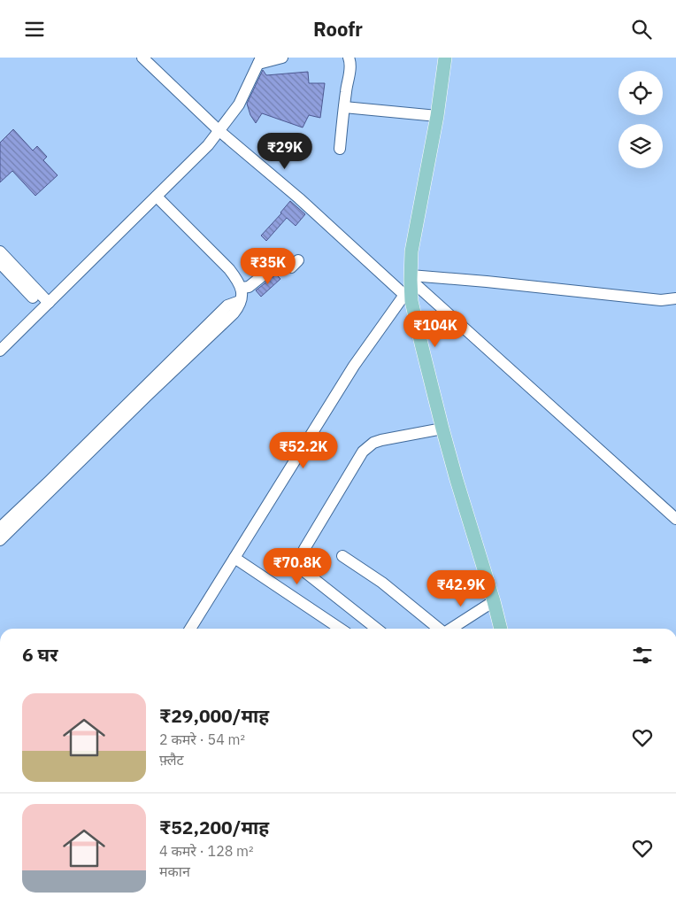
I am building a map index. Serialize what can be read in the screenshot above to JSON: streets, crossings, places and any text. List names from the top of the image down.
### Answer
{
  "page": {
    "header": "Roofr",
    "price": [
      "₹29K",
      "₹35K",
      "₹104K",
      "₹52.2K",
      "₹70.8K",
      "₹42.9K"
    ],
    "heading": "6 घर",
    "list": [
      {
        "name": "₹29,000/माह",
        "note": "2 कमरे · 54 m² · फ़्लैट"
      },
      {
        "name": "₹52,200/माह",
        "note": "4 कमरे · 128 m² · मकान"
      }
    ]
  }
}
